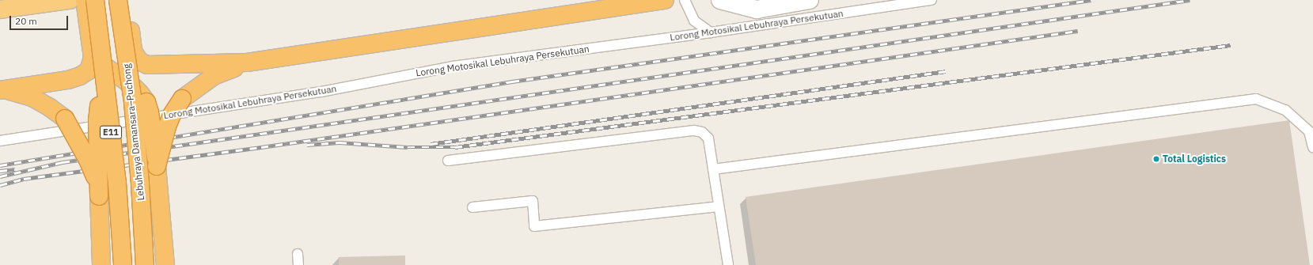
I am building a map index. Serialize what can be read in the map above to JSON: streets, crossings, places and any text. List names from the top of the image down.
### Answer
{
  "streets": {
    "highway": ["E11", "Lebuhraya Damansara–Puchong"],
    "lane": ["Lorong Motosikal Lebuhraya Persekutuan"]
  },
  "places": ["Total Logistics"],
  "scale_bar": "20 m"
}
